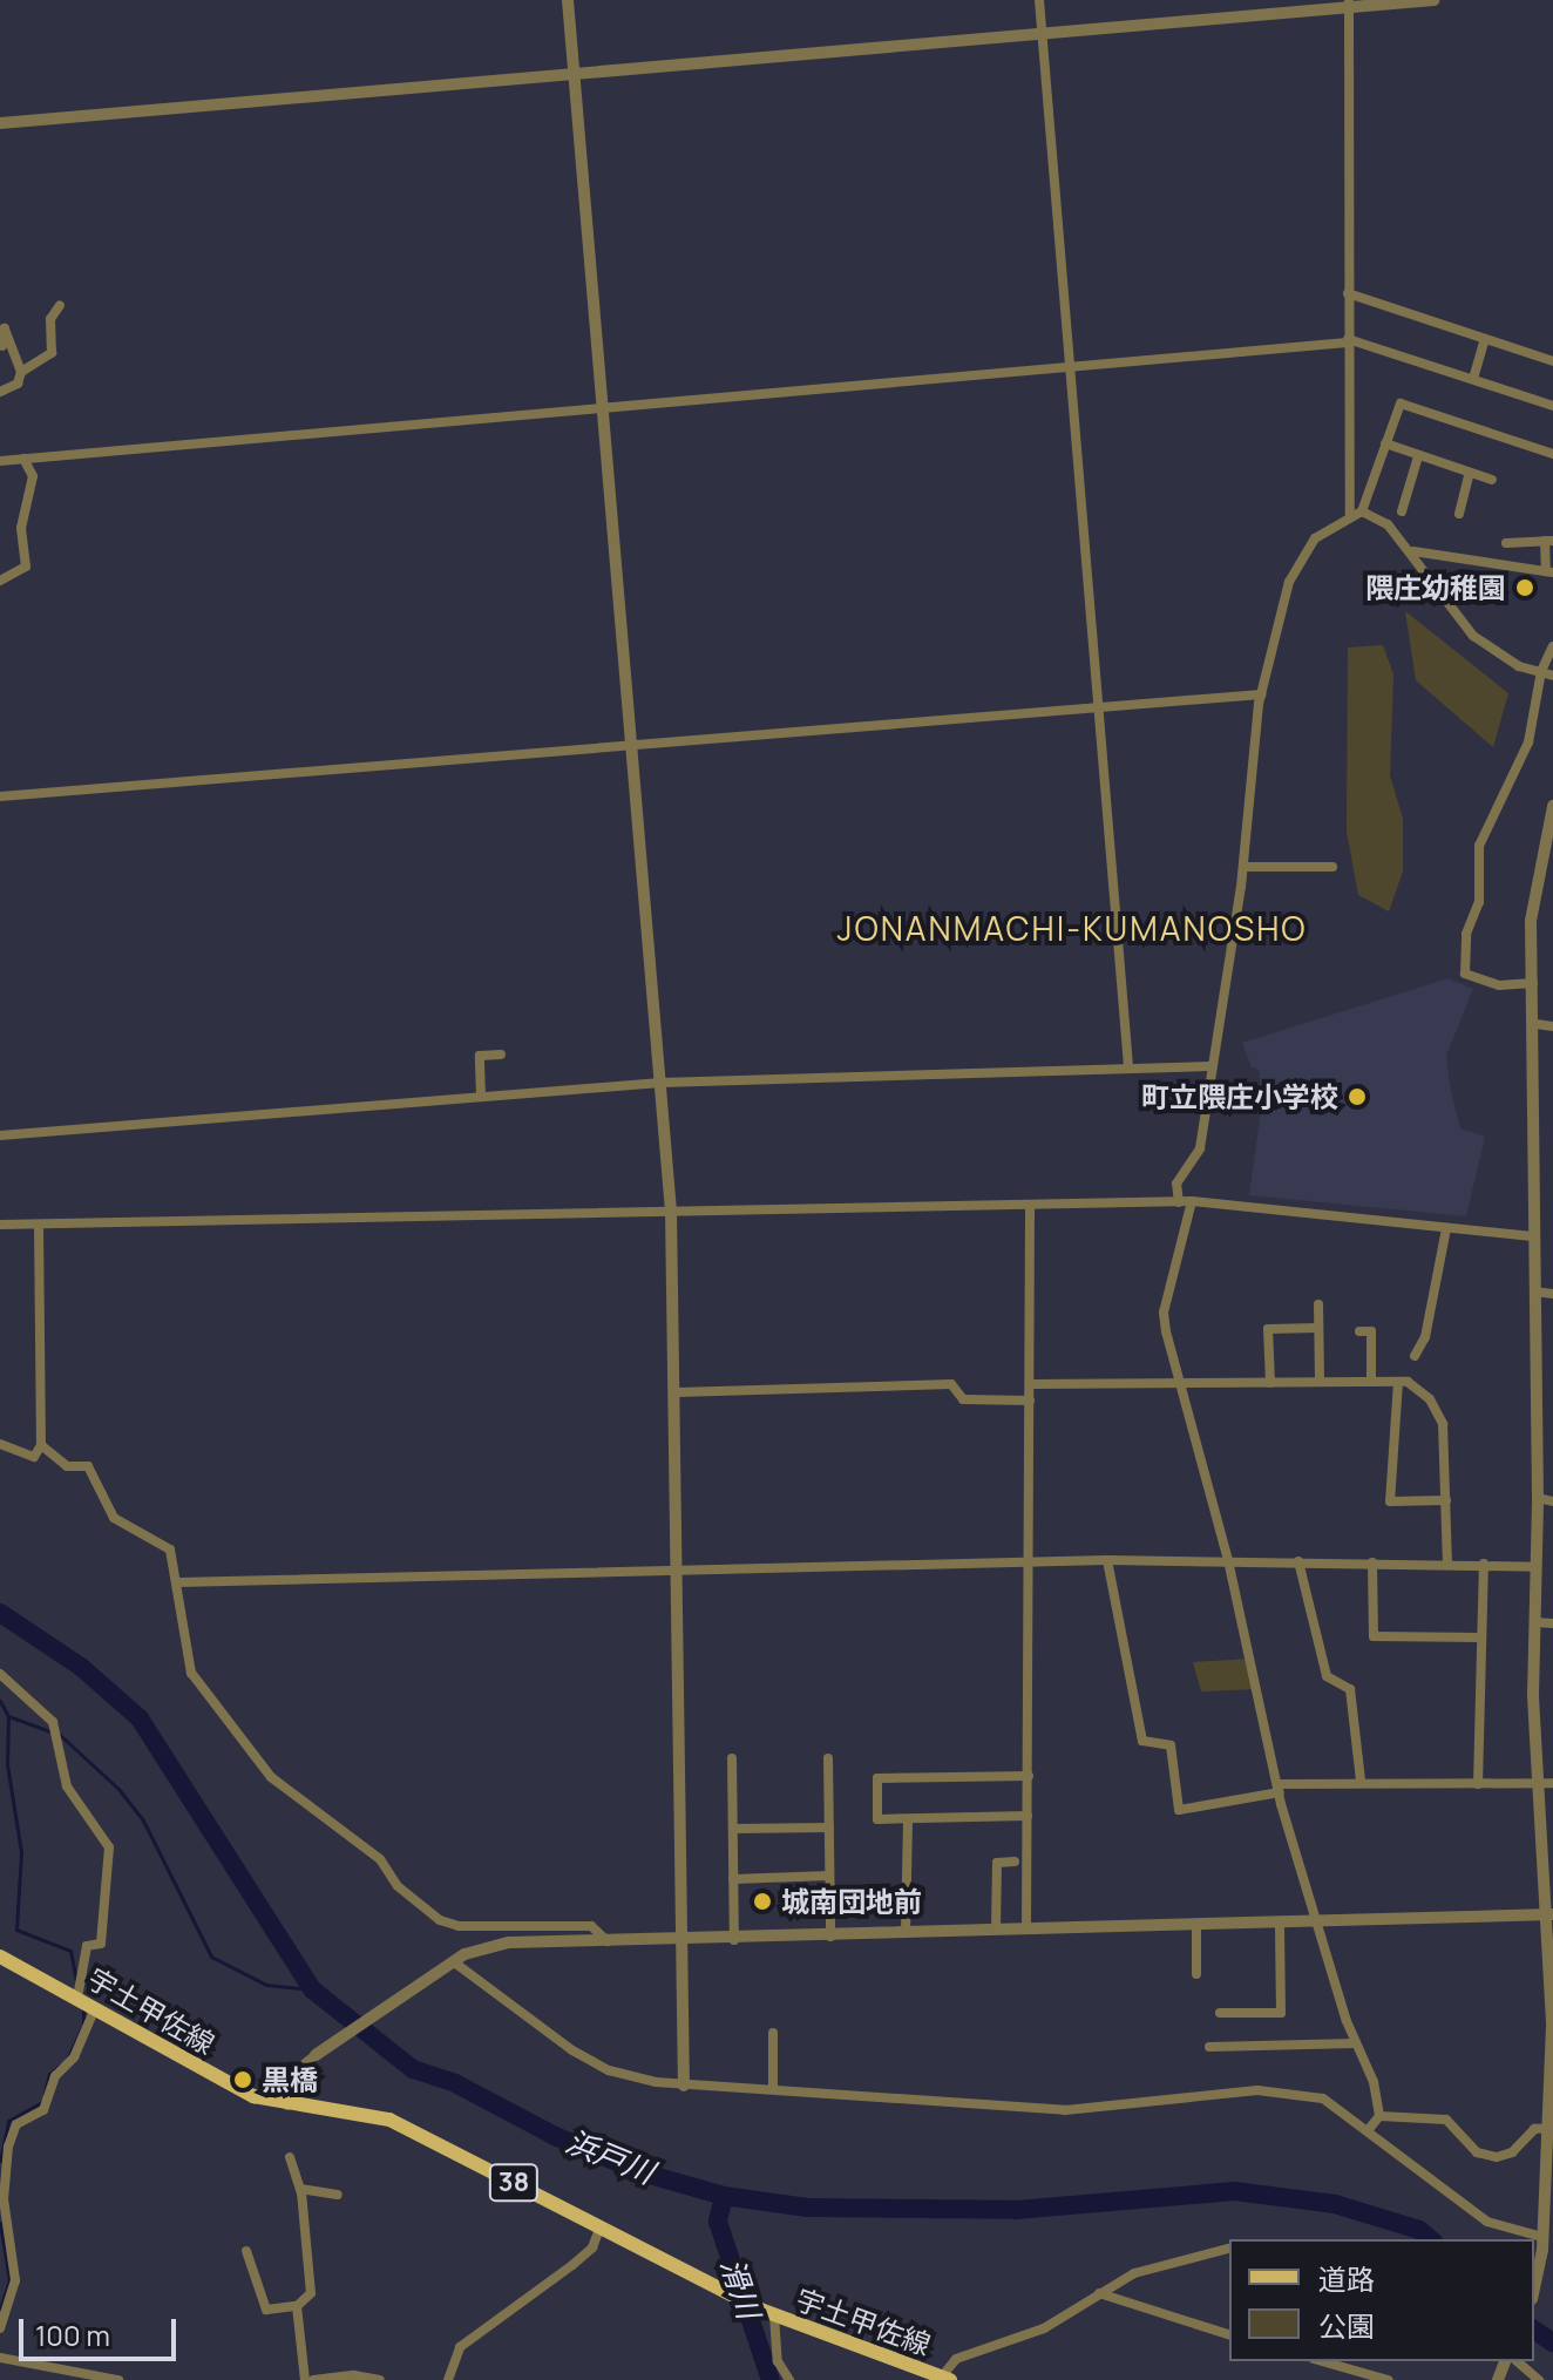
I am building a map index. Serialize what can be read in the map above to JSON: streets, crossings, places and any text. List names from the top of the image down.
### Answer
{
  "streets": {
    "main road": ["宇土甲佐線", "38"]
  },
  "districts": ["JONANMACHI-KUMANOSHO"],
  "water": ["浜戸川", "滑川"],
  "places": [
    "隈庄幼稚園",
    "町立隈庄小学校",
    "城南団地前",
    "黒橋"
  ],
  "legend": ["道路", "公園"],
  "scale_bar": "100 m"
}
